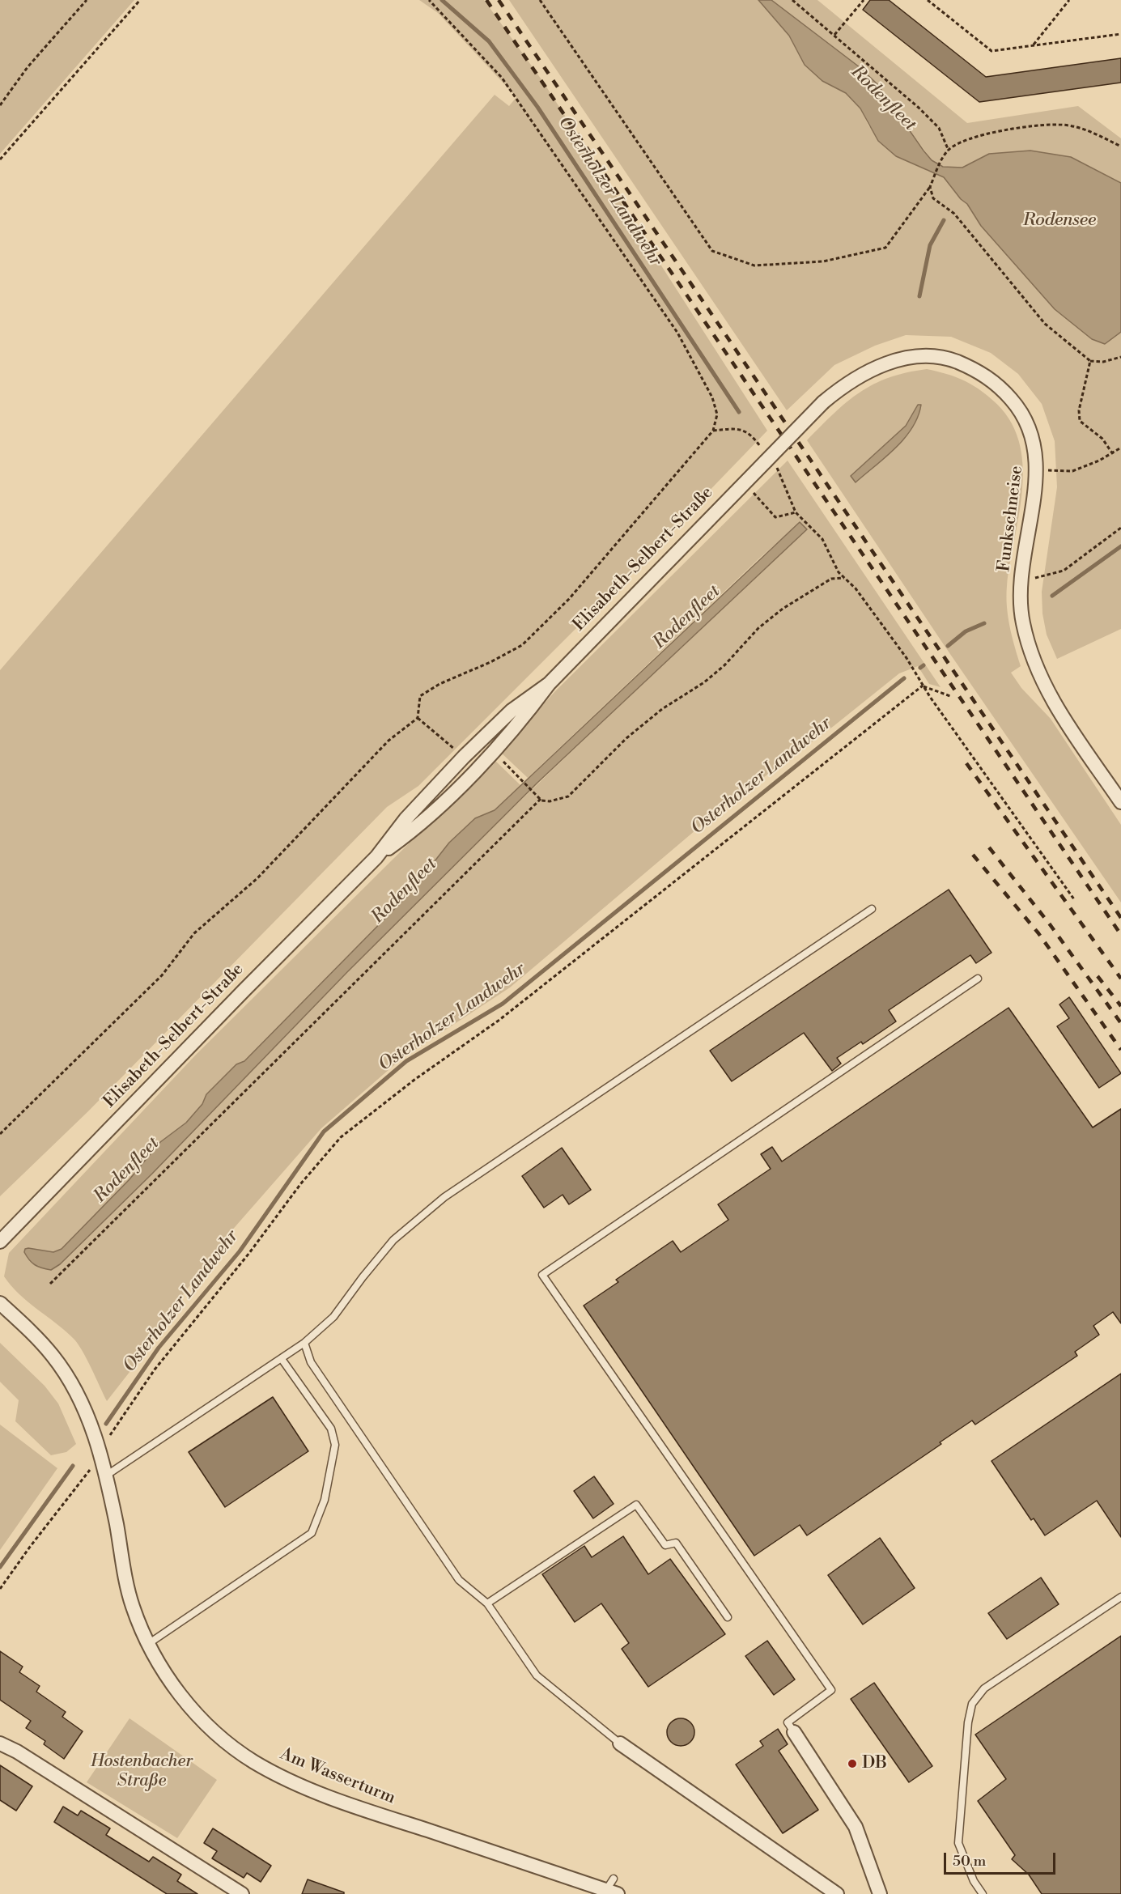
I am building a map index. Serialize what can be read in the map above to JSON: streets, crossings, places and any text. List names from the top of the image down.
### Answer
{
  "streets": {
    "street": ["Funkschneise", "Elisabeth-Selbert-Straße", "Am Wasserturm"]
  },
  "crossings": [
    ["Funkschneise", "Elisabeth-Selbert-Straße"]
  ],
  "water": ["Rodenfleet", "Osterholzer Landwehr", "Rodensee"],
  "parks": ["Hostenbacher Straße"],
  "places": ["DB"],
  "scale_bar": "50 m"
}
